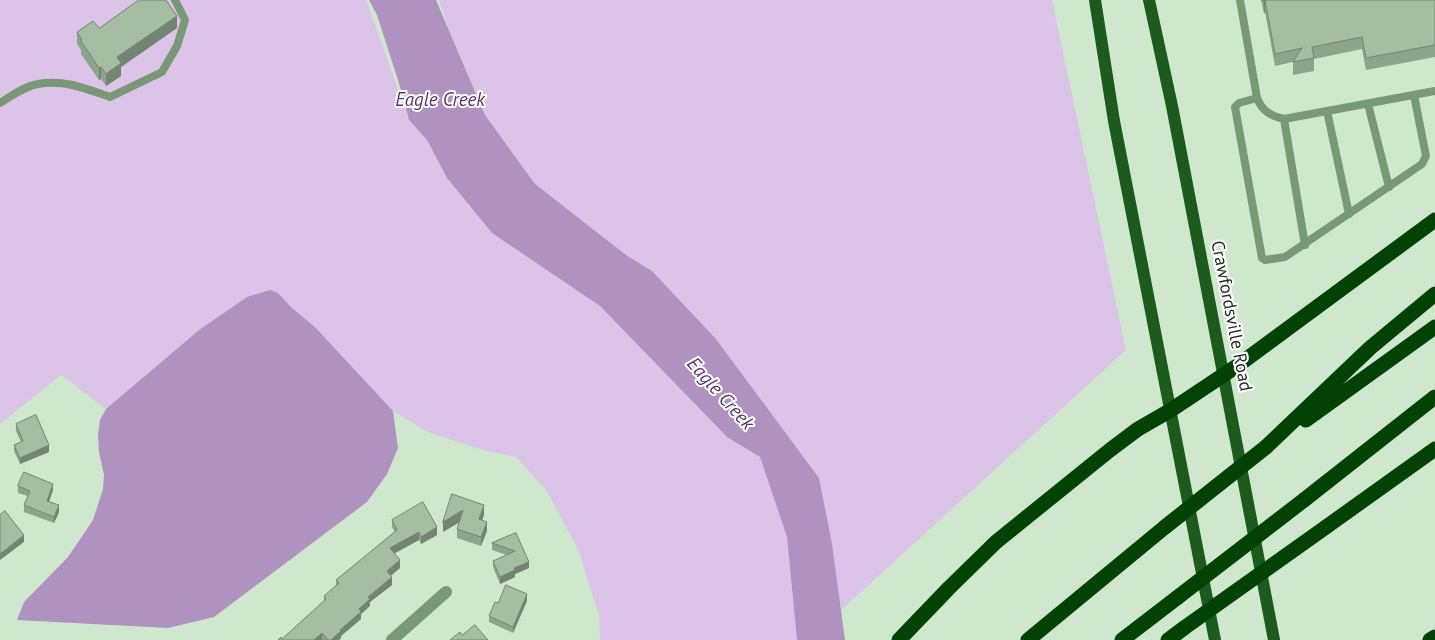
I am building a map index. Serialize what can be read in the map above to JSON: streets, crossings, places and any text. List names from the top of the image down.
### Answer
{
  "streets": {
    "main road": ["Crawfordsville Road"]
  },
  "water": ["Eagle Creek"]
}
